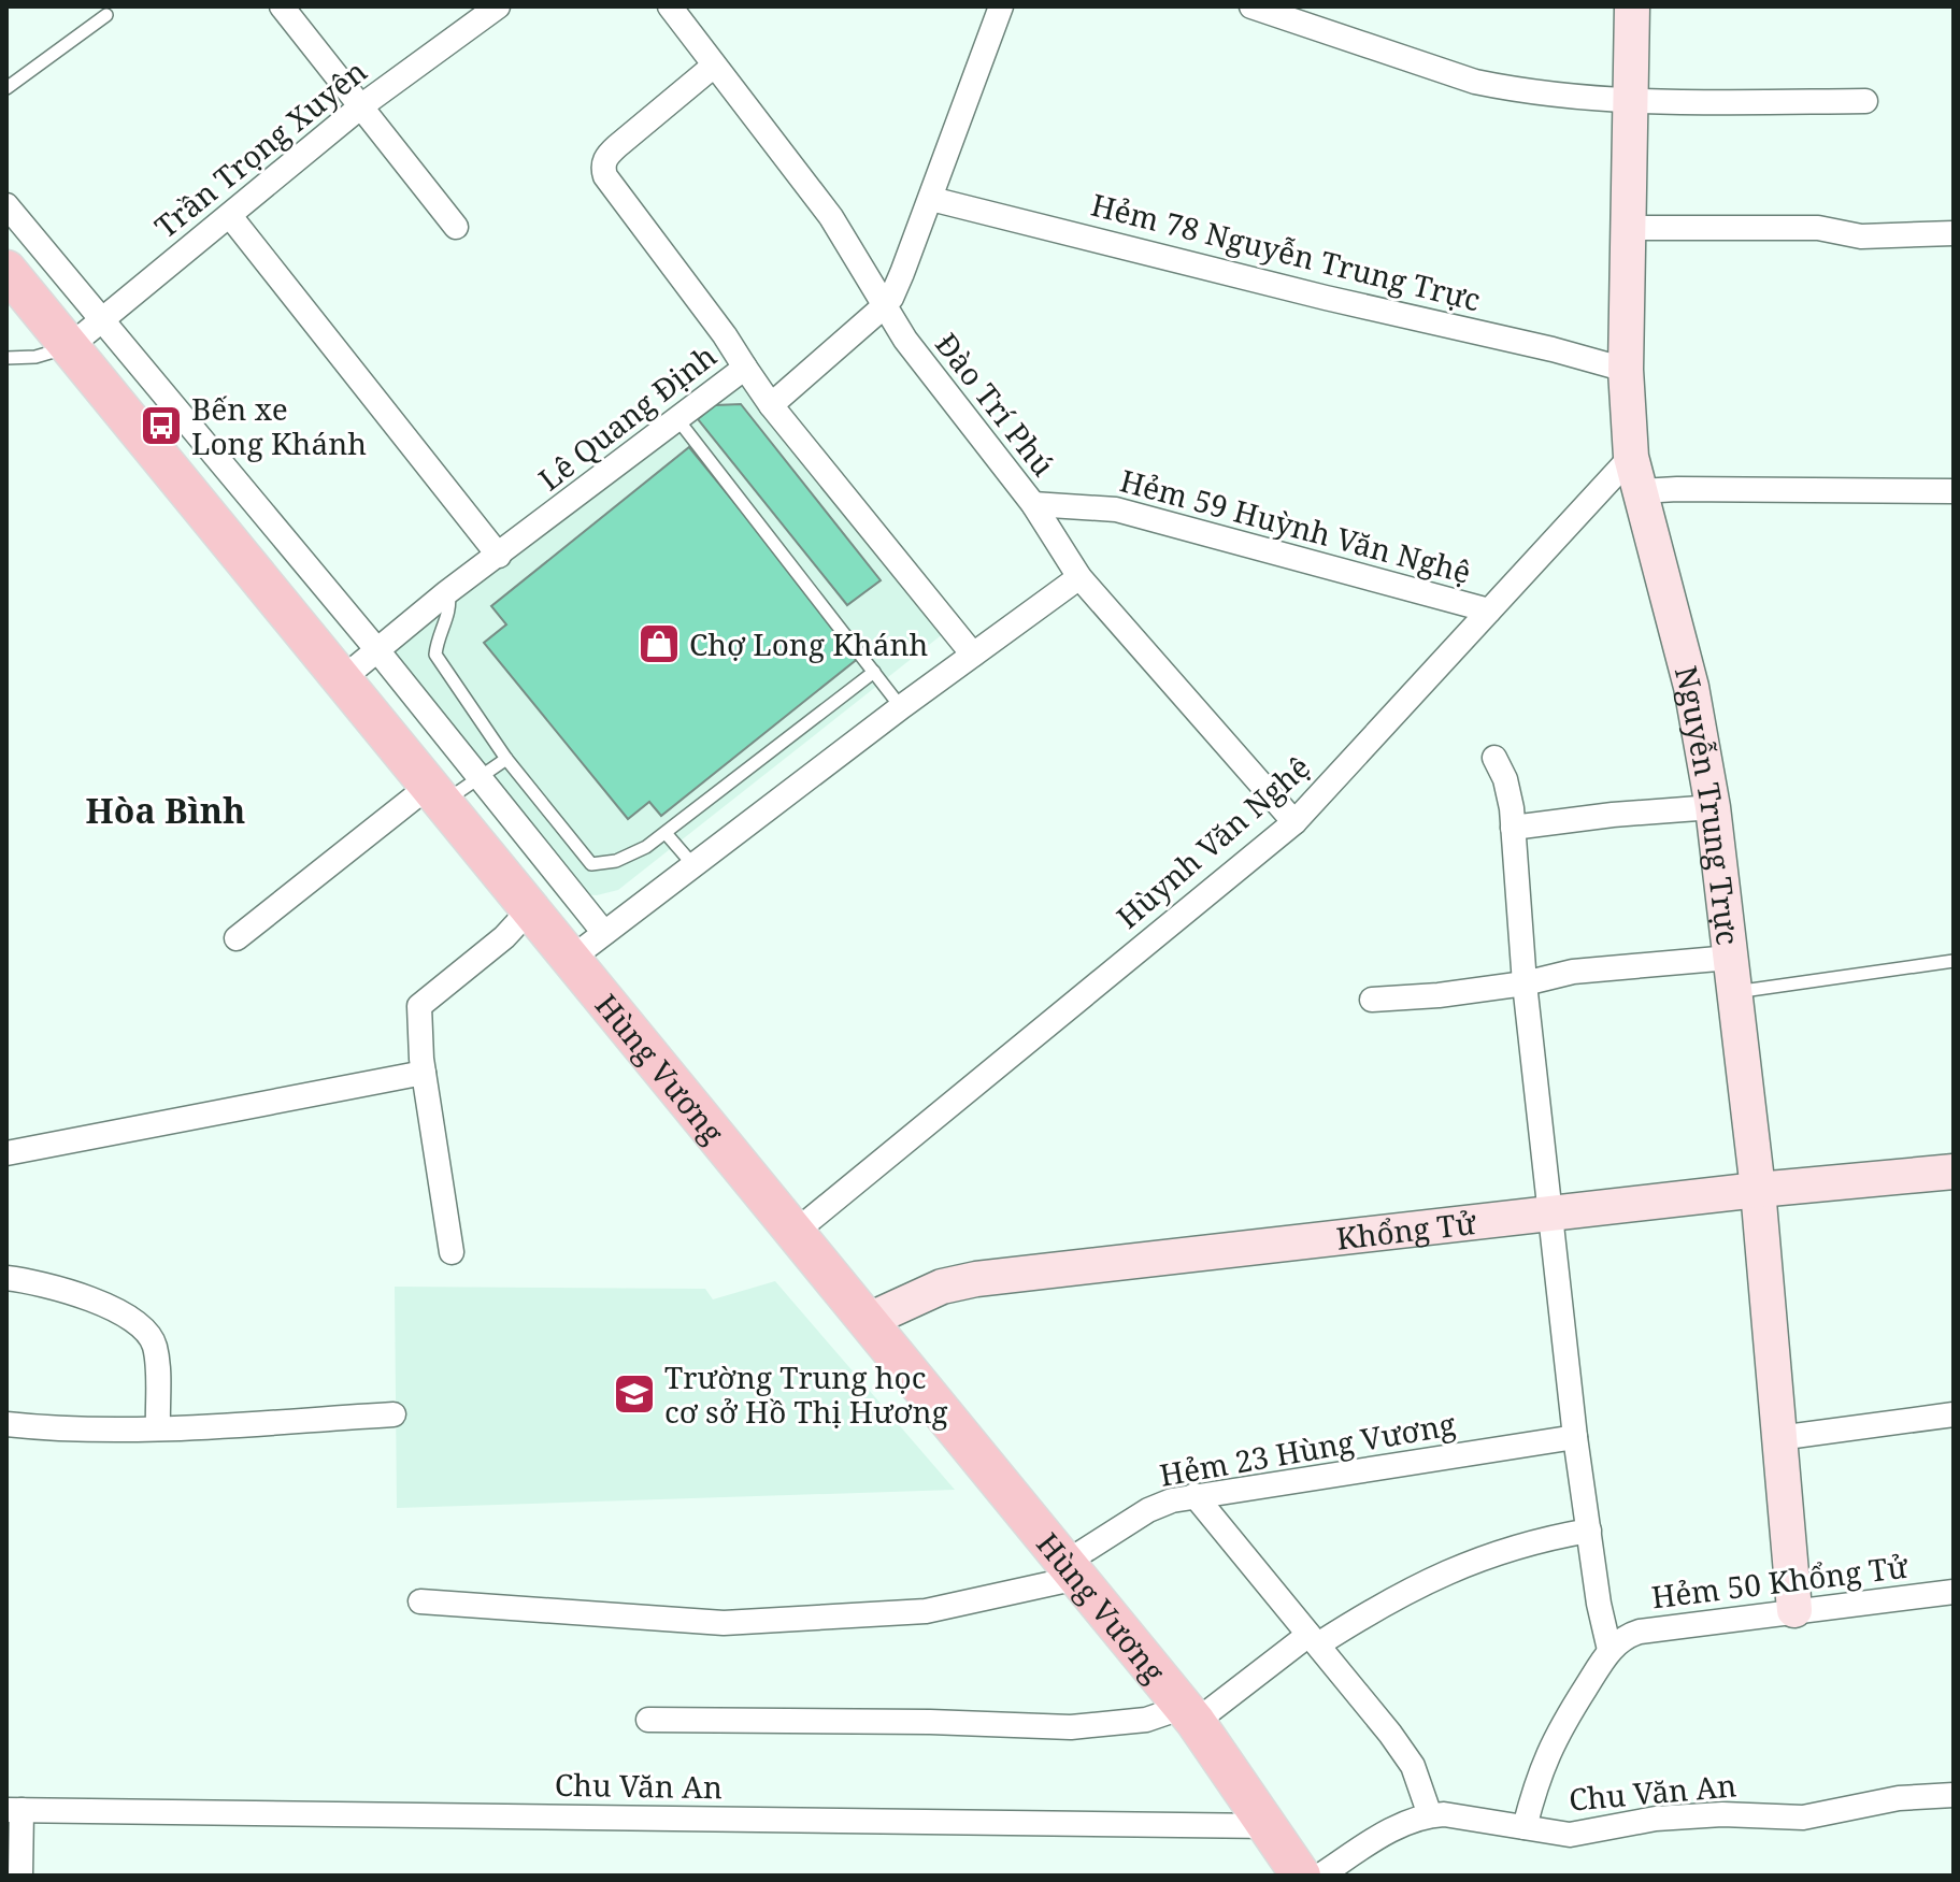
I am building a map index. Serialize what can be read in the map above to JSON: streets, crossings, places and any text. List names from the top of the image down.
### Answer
{
  "streets": {
    "main road": ["Hùng Vương"],
    "street": [
      "Trần Trọng Xuyên",
      "Hẻm 78 Nguyễn Trung Trực",
      "Đào Trí Phú",
      "Lê Quang Định",
      "Hẻm 59 Huỳnh Văn Nghệ",
      "Nguyễn Trung Trực",
      "Hùynh Văn Nghệ",
      "Khổng Tử",
      "Hẻm 23 Hùng Vương",
      "Hẻm 50 Khổng Tử",
      "Chu Văn An"
    ]
  },
  "crossings": [
    ["Trần Trọng Xuyên", "Hùng Vương"],
    ["Hẻm 78 Nguyễn Trung Trực", "Nguyễn Trung Trực"],
    ["Đào Trí Phú", "Hẻm 59 Huỳnh Văn Nghệ"],
    ["Đào Trí Phú", "Hùynh Văn Nghệ"],
    ["Lê Quang Định", "Hùng Vương"],
    ["Hẻm 59 Huỳnh Văn Nghệ", "Hùynh Văn Nghệ"],
    ["Nguyễn Trung Trực", "Hùynh Văn Nghệ"],
    ["Nguyễn Trung Trực", "Khổng Tử"],
    ["Nguyễn Trung Trực", "Hẻm 50 Khổng Tử"],
    ["Hùynh Văn Nghệ", "Hùng Vương"],
    ["Hùng Vương", "Khổng Tử"],
    ["Hùng Vương", "Hẻm 23 Hùng Vương"],
    ["Hùng Vương", "Chu Văn An"]
  ],
  "districts": ["Hòa Bình"],
  "places": {
    "bus stop": ["Bến xe Long Khánh"],
    "shop": ["Chợ Long Khánh"],
    "school or university": ["Trường Trung học cơ sở Hồ Thị Hương"]
  }
}
